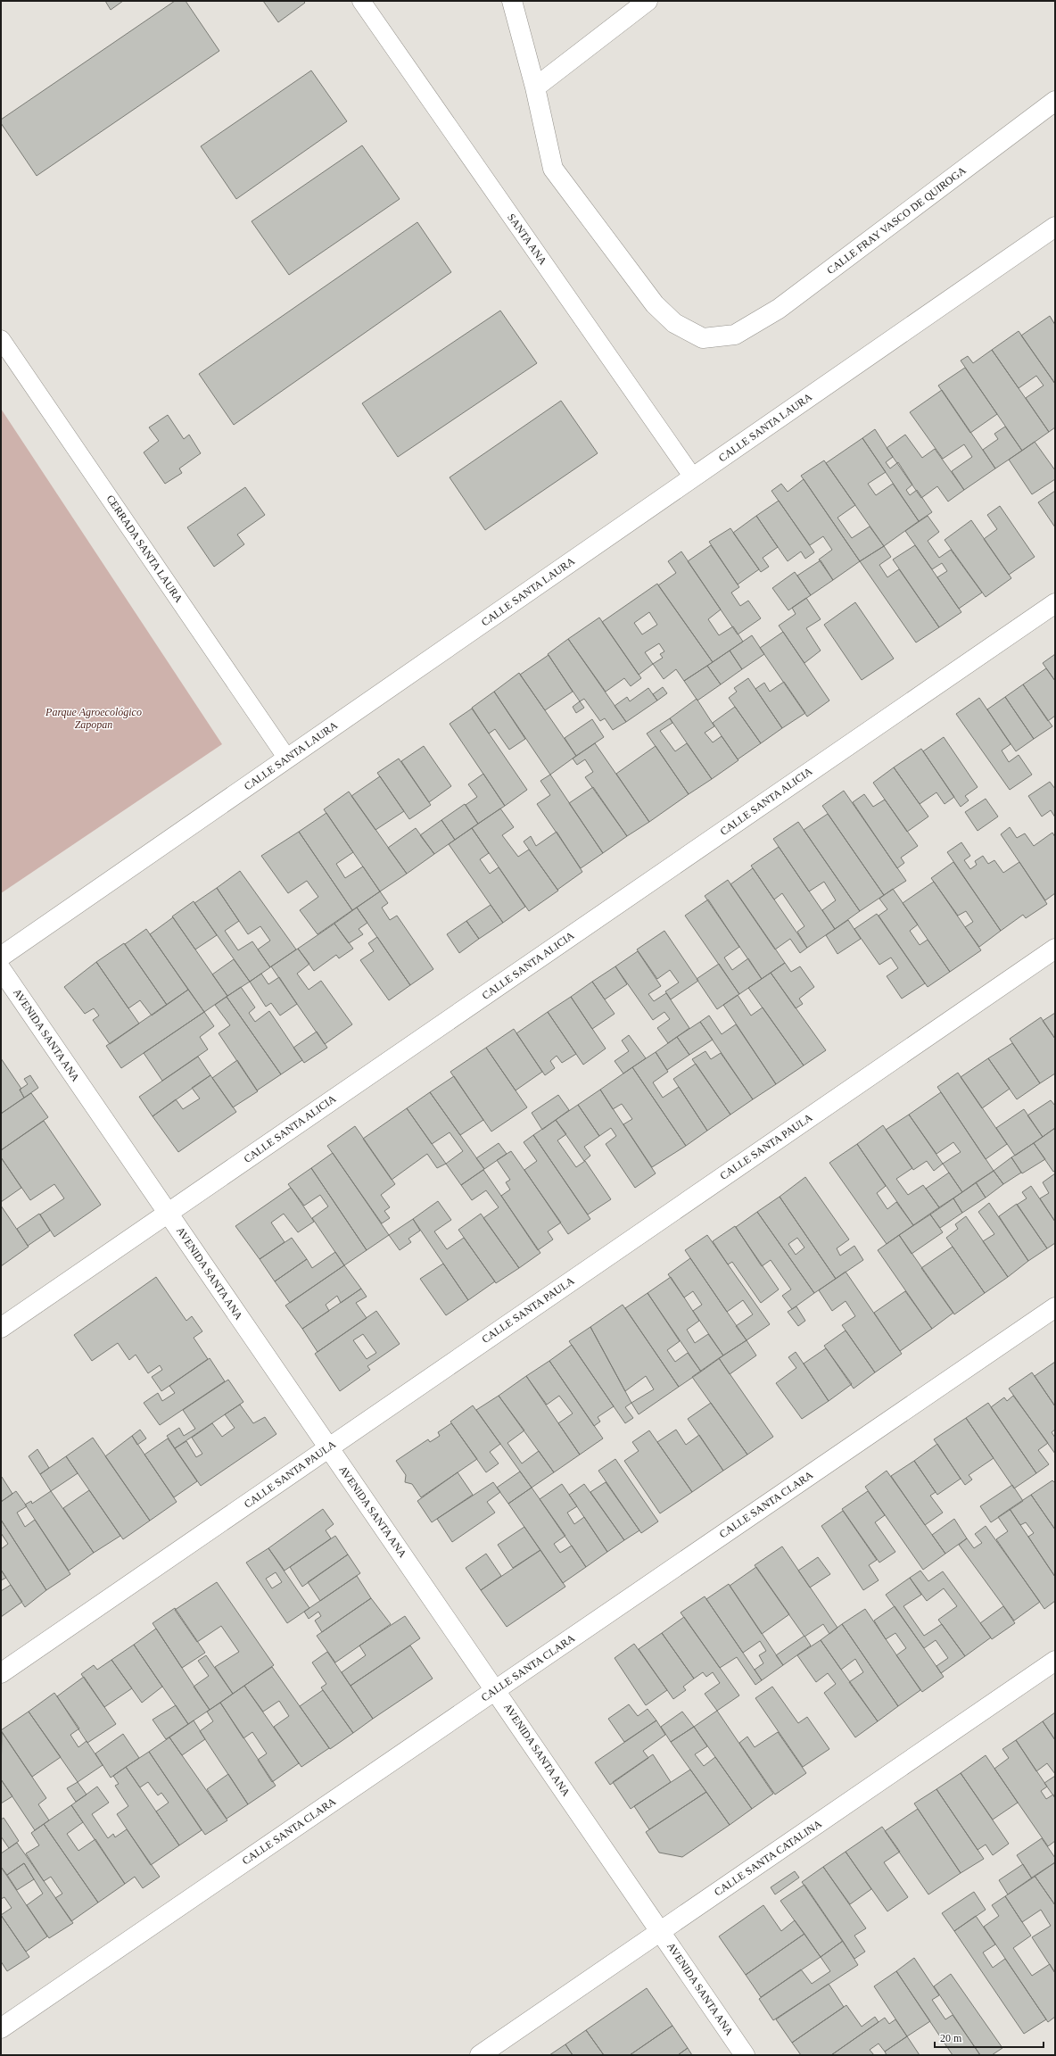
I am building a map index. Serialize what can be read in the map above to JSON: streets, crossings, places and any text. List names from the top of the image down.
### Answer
{
  "streets": {
    "street": [
      "CALLE FRAY VASCO DE QUIROGA",
      "CALLE SANTA LAURA",
      "CALLE SANTA ALICIA",
      "AVENIDA SANTA ANA",
      "CALLE SANTA PAULA",
      "CALLE SANTA CLARA",
      "CALLE SANTA CATALINA"
    ],
    "lane": ["SANTA ANA", "CERRADA SANTA LAURA"]
  },
  "crossings": [
    ["SANTA ANA", "CALLE SANTA LAURA"],
    ["CALLE SANTA LAURA", "CERRADA SANTA LAURA"],
    ["CALLE SANTA ALICIA", "AVENIDA SANTA ANA"],
    ["AVENIDA SANTA ANA", "CALLE SANTA PAULA"],
    ["AVENIDA SANTA ANA", "CALLE SANTA CLARA"],
    ["AVENIDA SANTA ANA", "CALLE SANTA CATALINA"]
  ],
  "parks": ["Parque Agroecológico Zapopan"],
  "scale_bar": "20 m"
}
